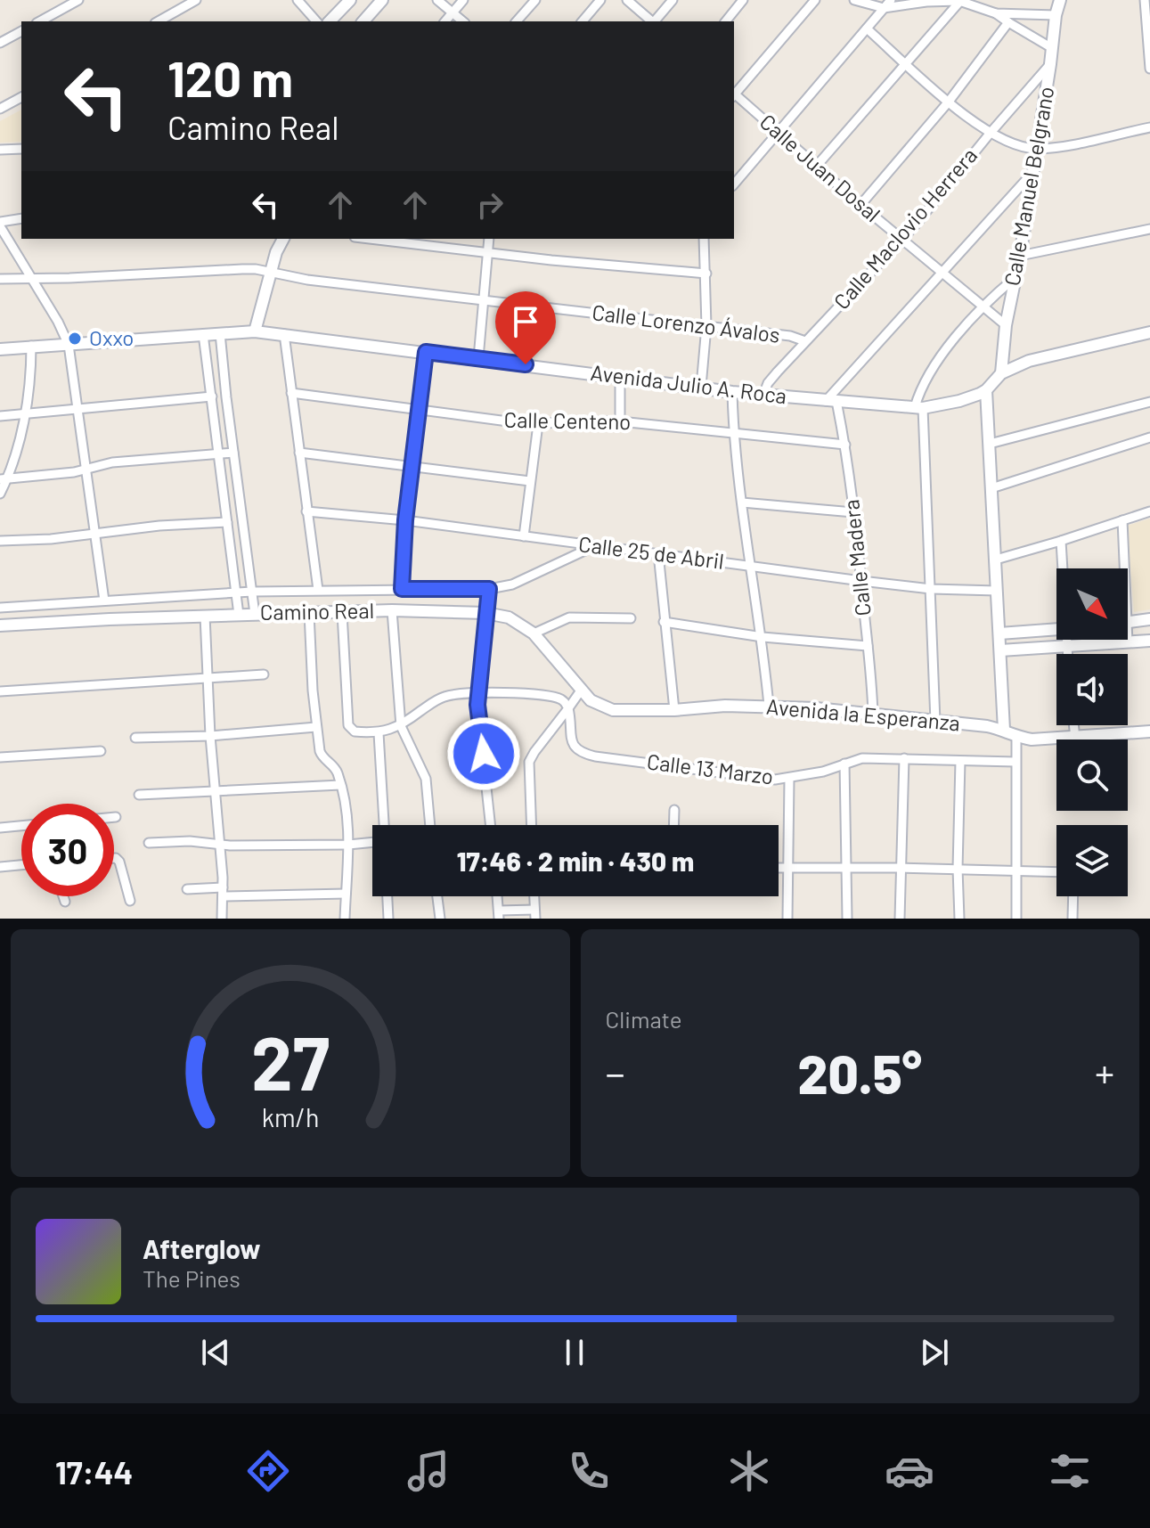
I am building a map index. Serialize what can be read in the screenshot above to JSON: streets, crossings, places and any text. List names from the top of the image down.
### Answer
{
  "streets": {
    "street": [
      "Calle Juan Dosal",
      "Calle Manuel Belgrano",
      "Calle Maclovio Herrera",
      "Calle Lorenzo Ávalos",
      "Avenida Julio A. Roca",
      "Calle Centeno",
      "Calle 25 de Abril",
      "Calle Madera",
      "Camino Real",
      "Avenida la Esperanza",
      "Calle 13 Marzo"
    ]
  },
  "crossings": [
    ["Calle Juan Dosal", "Calle Manuel Belgrano"],
    ["Calle Juan Dosal", "Calle Maclovio Herrera"],
    ["Calle Manuel Belgrano", "Calle Maclovio Herrera"],
    ["Calle Manuel Belgrano", "Avenida Julio A. Roca"],
    ["Calle Maclovio Herrera", "Calle Lorenzo Ávalos"],
    ["Calle Maclovio Herrera", "Avenida Julio A. Roca"],
    ["Avenida Julio A. Roca", "Calle Madera"],
    ["Calle Centeno", "Calle Madera"],
    ["Calle 25 de Abril", "Calle Madera"],
    ["Calle 25 de Abril", "Camino Real"],
    ["Calle Madera", "Avenida la Esperanza"],
    ["Camino Real", "Avenida la Esperanza"]
  ],
  "places": ["Oxxo"],
  "north": "bottom right",
  "page": {
    "turn": ["120 m", "Camino Real"],
    "limit": "30",
    "trip": "17:46 · 2 min · 430 m",
    "tile": "Climate",
    "heat": ["−", "20.5°", "+"],
    "song": ["Afterglow", "The Pines"],
    "tabs": "17:44",
    "gauge": ["27", "km/h"]
  }
}
